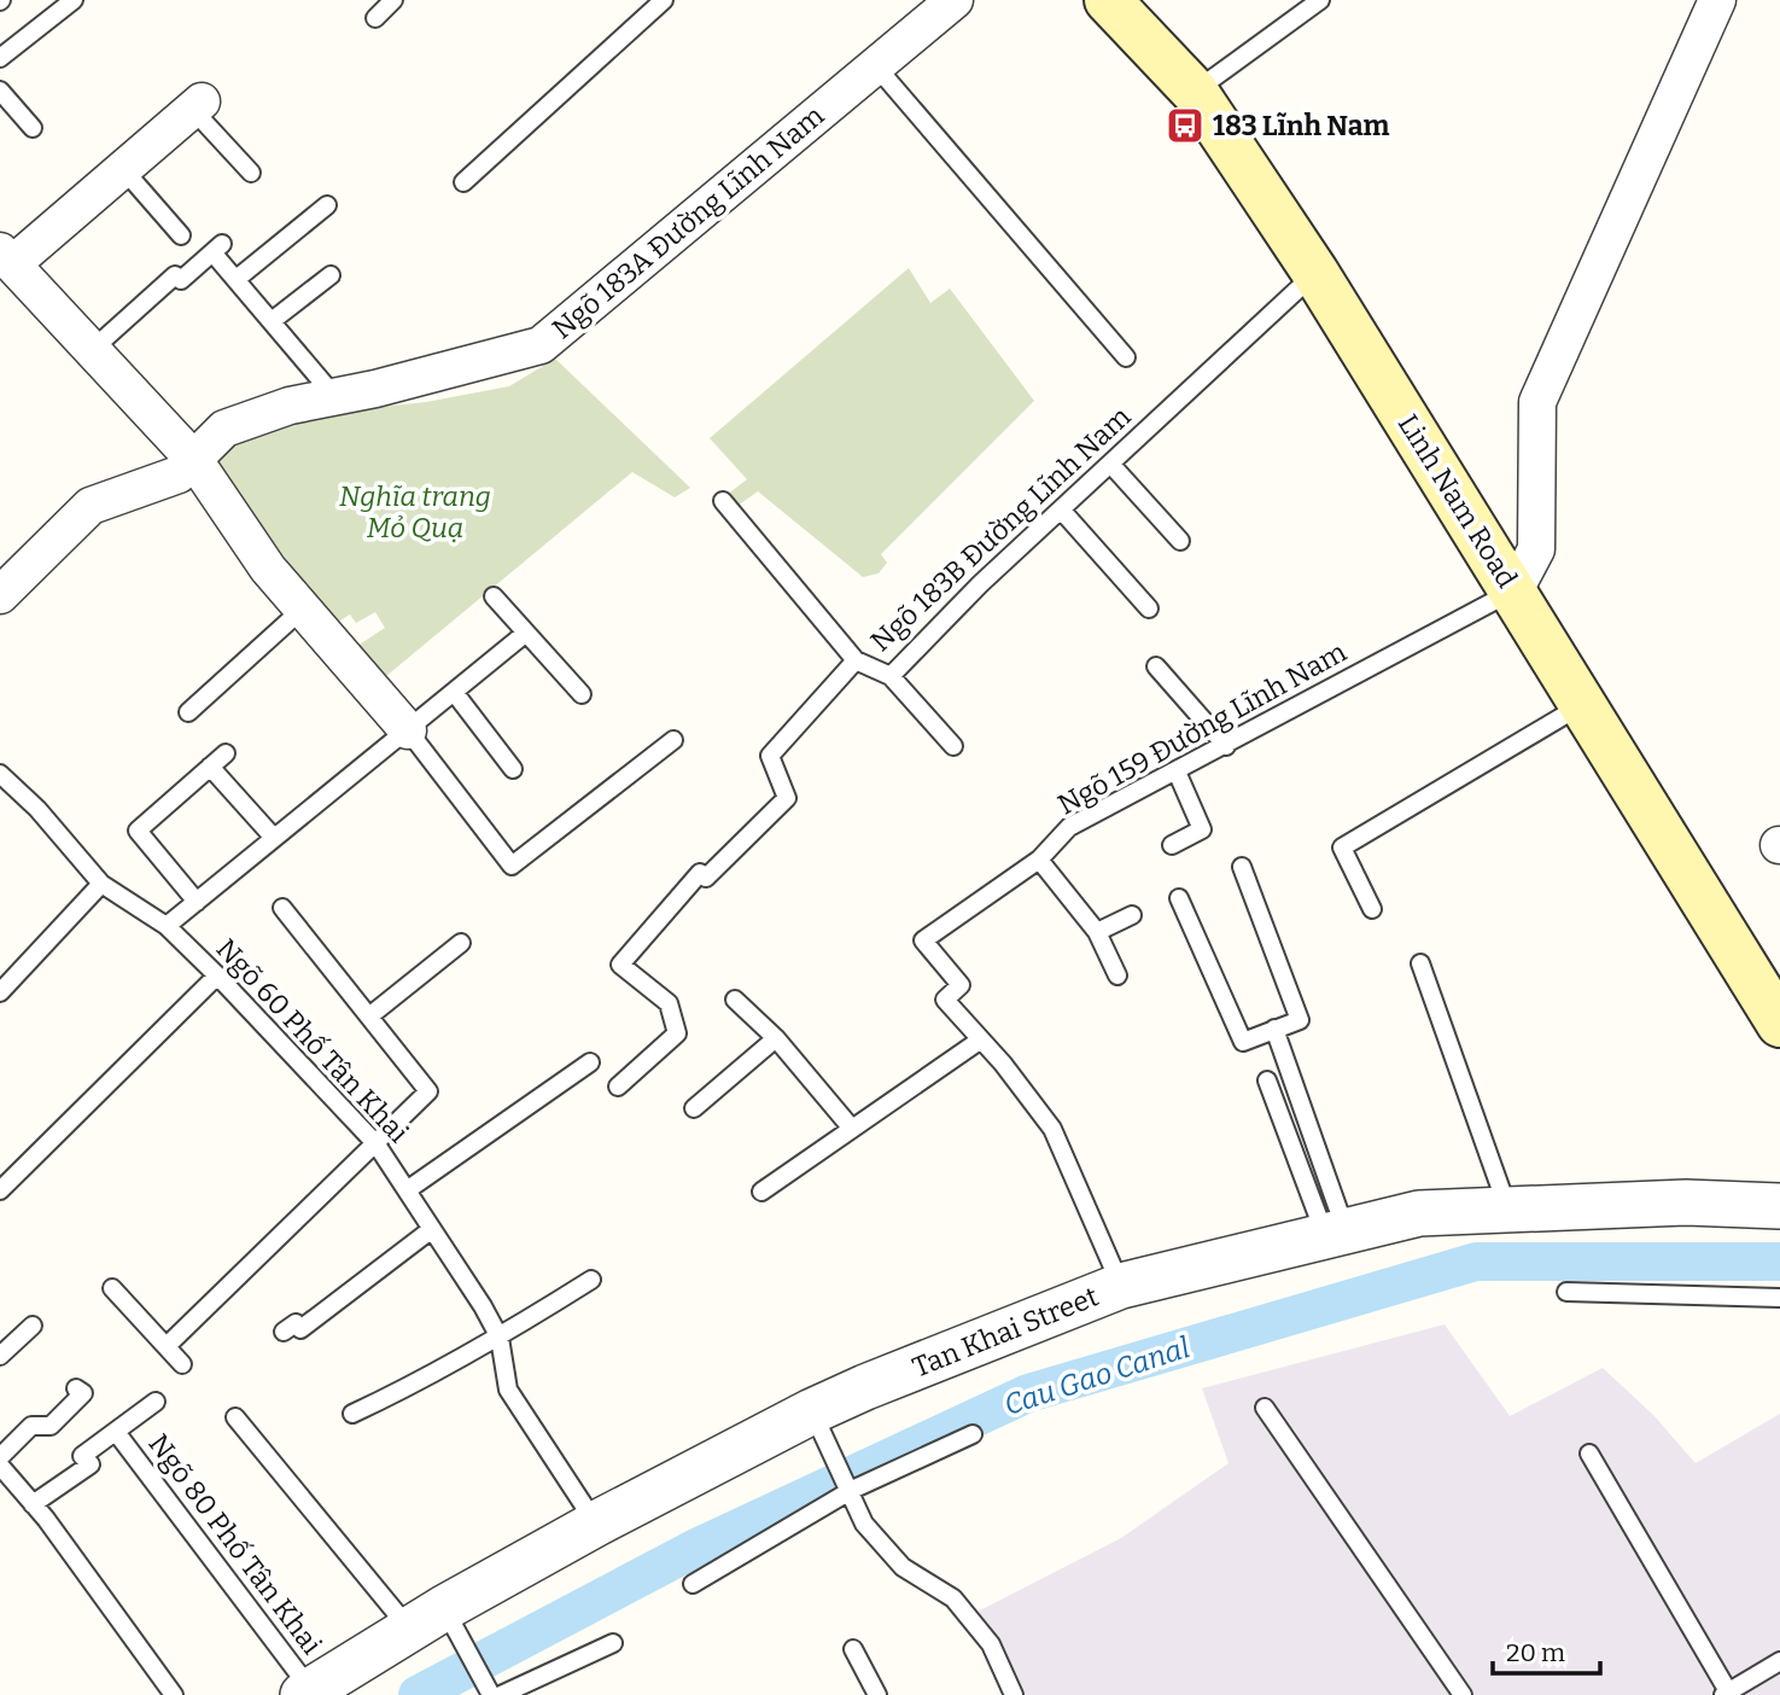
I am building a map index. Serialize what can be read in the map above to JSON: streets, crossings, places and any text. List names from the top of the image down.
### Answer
{
  "streets": {
    "main road": ["Linh Nam Road"],
    "street": ["Ngõ 183A Đường Lĩnh Nam", "Tan Khai Street"],
    "lane": [
      "Ngõ 183B Đường Lĩnh Nam",
      "Ngõ 159 Đường Lĩnh Nam",
      "Ngõ 60 Phố Tân Khai",
      "Ngõ 80 Phố Tân Khai"
    ]
  },
  "crossings": [
    ["Linh Nam Road", "Ngõ 183B Đường Lĩnh Nam"],
    ["Linh Nam Road", "Ngõ 159 Đường Lĩnh Nam"],
    ["Ngõ 60 Phố Tân Khai", "Tan Khai Street"],
    ["Tan Khai Street", "Ngõ 80 Phố Tân Khai"]
  ],
  "water": ["Cau Gao Canal"],
  "parks": ["Nghĩa trang Mỏ Quạ"],
  "places": {
    "bus stop": ["183 Lĩnh Nam"]
  },
  "scale_bar": "20 m"
}
